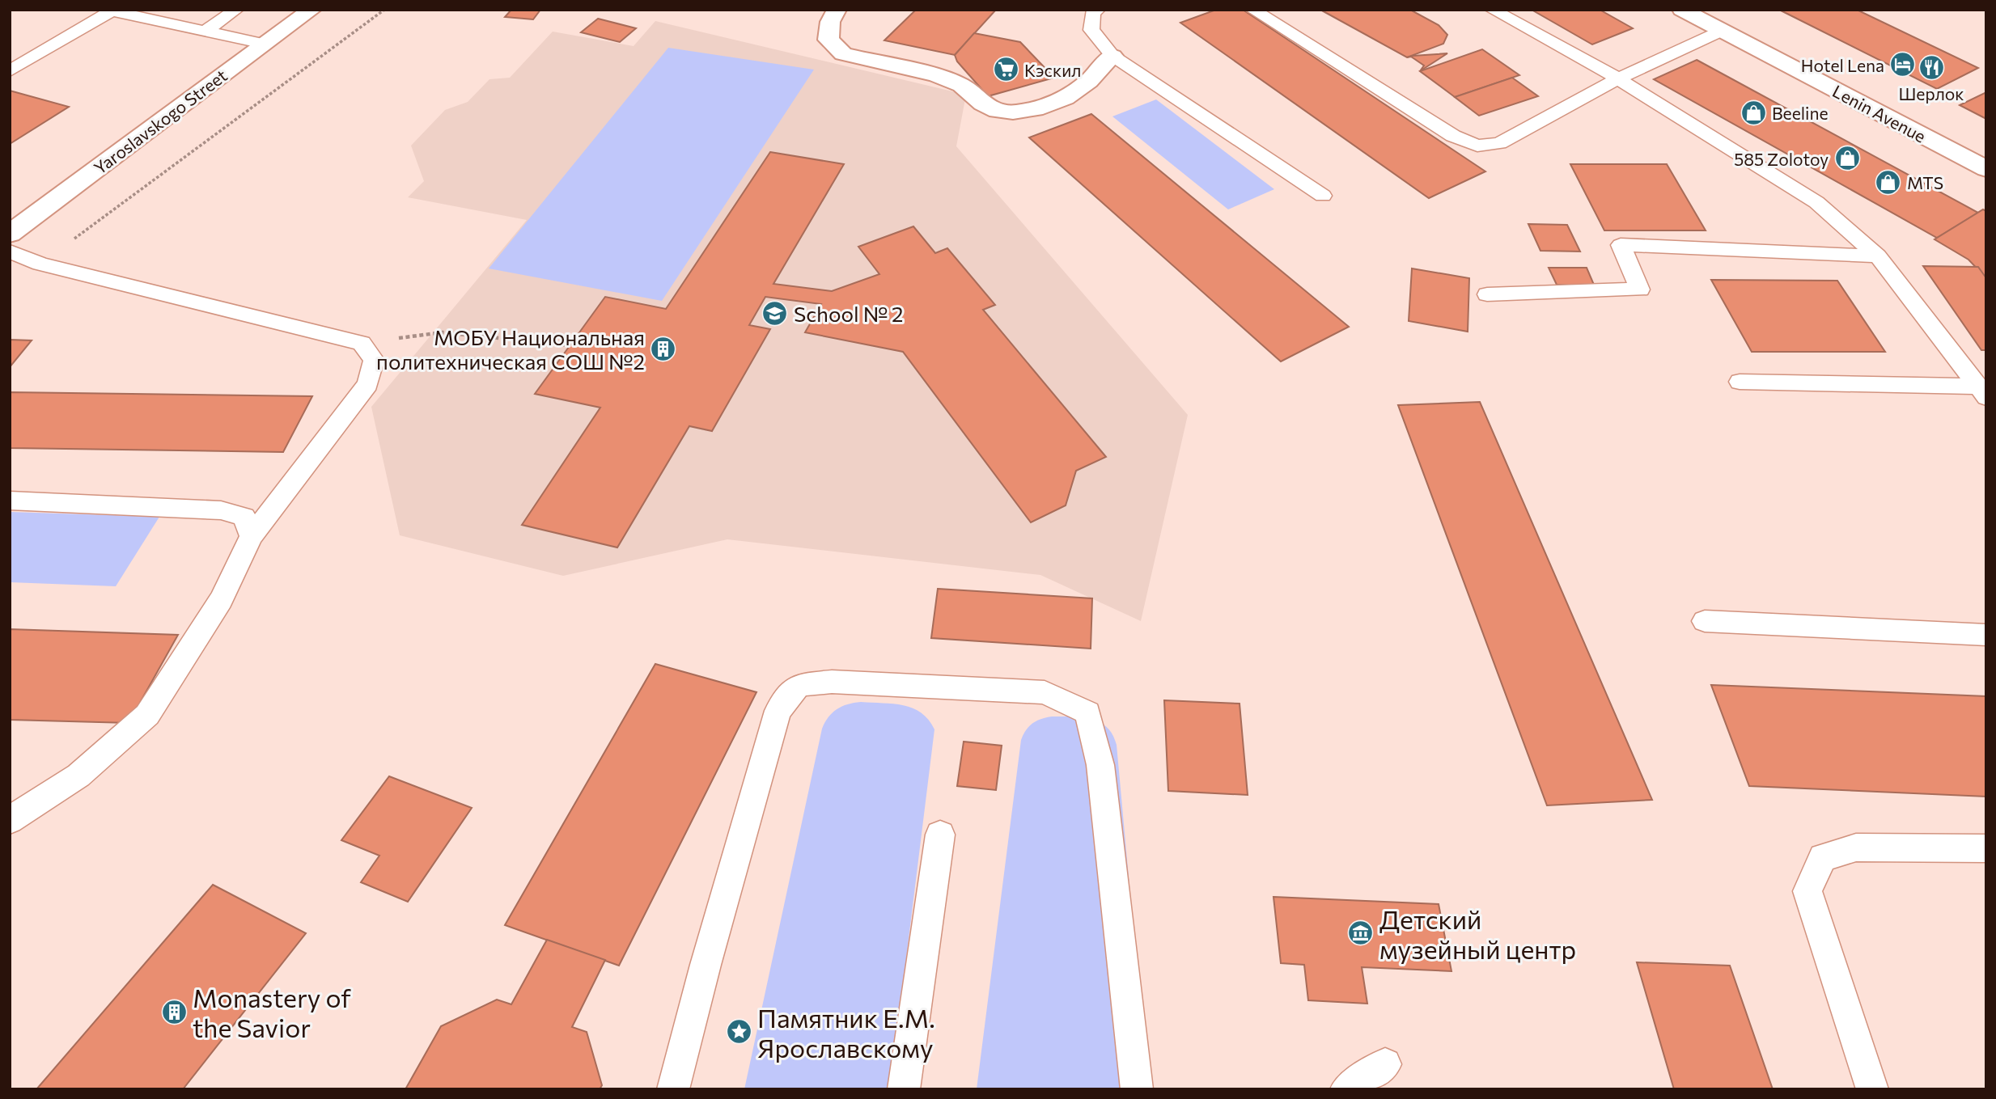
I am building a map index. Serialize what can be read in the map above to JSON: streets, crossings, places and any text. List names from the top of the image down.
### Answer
{
  "streets": {
    "street": ["Lenin Avenue", "Yaroslavskogo Street"]
  },
  "places": {
    "hotel": ["Hotel Lena"],
    "restaurant": ["Шерлок"],
    "supermarket": ["Кэскил"],
    "shop": ["Beeline", "585 Zolotoy", "MTS"],
    "school or university": ["School № 2"],
    "building": ["МОБУ Национальная политехническая СОШ №2", "Monastery of the Savior"],
    "museum": ["Детский музейный центр"],
    "place": ["Памятник Е.М. Ярославскому"]
  }
}
